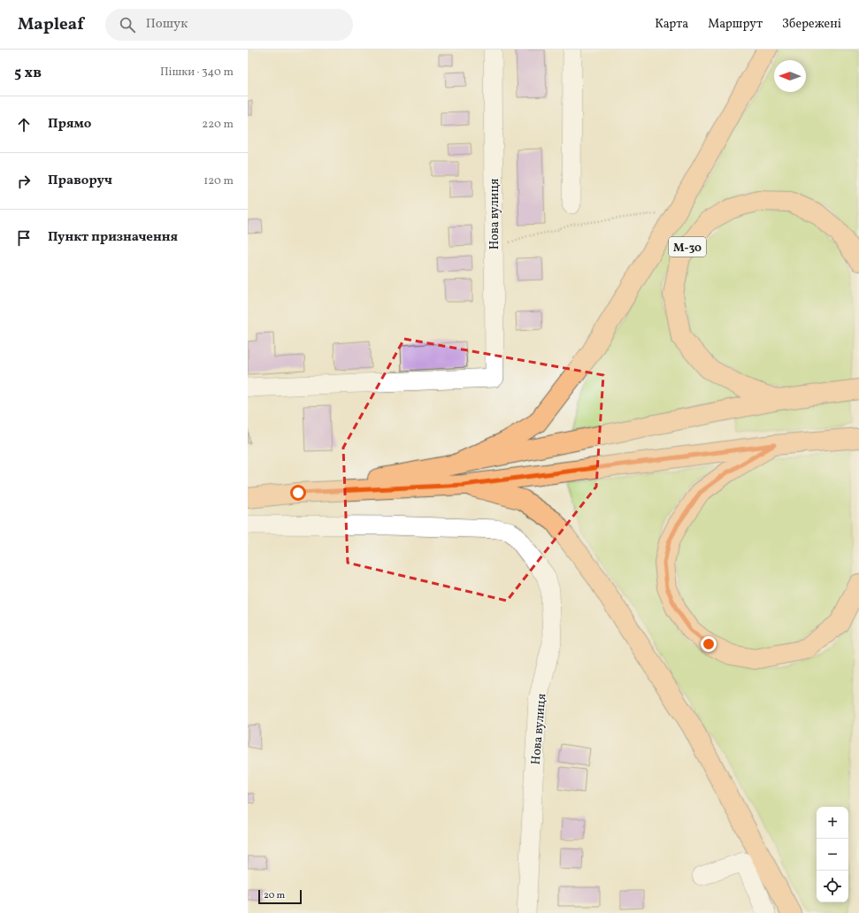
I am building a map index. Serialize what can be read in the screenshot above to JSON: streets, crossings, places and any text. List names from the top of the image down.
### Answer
{
  "streets": {
    "main road": ["М-30"],
    "street": ["Нова вулиця"]
  },
  "scale_bar": "20 m",
  "north": "left",
  "page": {
    "header": "Mapleaf",
    "search": "Пошук",
    "nav": ["Карта", "Маршрут", "Збережені"],
    "heading": ["5 хв", "Пішки · 340 m"],
    "list": [
      ["Прямо", "220 m"],
      ["Праворуч", "120 m"],
      "Пункт призначення"
    ],
    "map_buttons": ["+", "−"],
    "scale": "20 m"
  }
}
